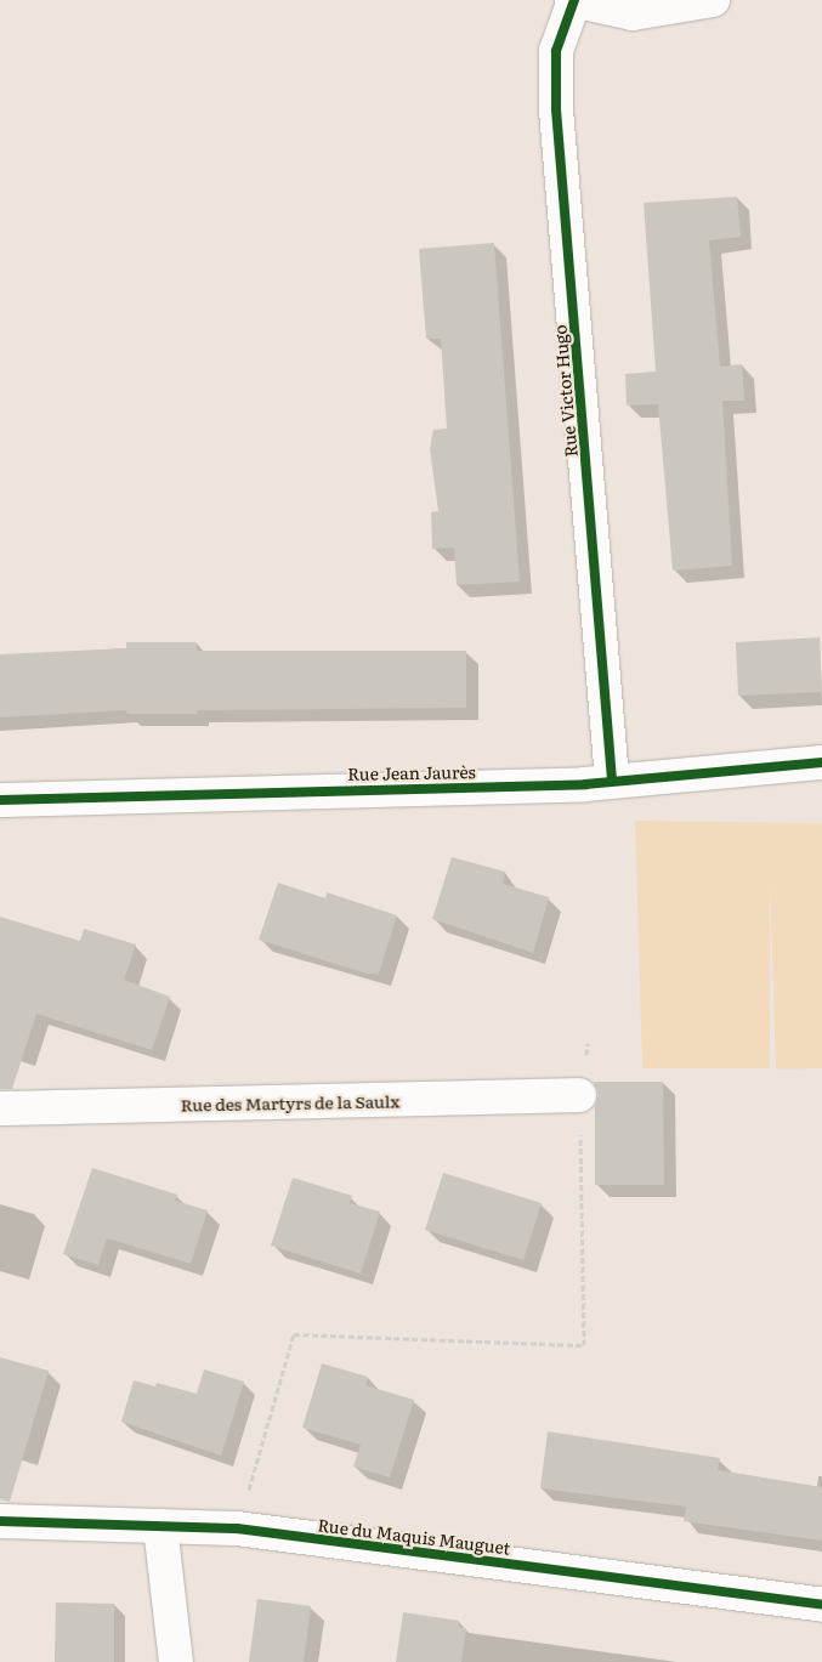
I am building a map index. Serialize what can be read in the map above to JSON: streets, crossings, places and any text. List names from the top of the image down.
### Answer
{
  "streets": {
    "street": [
      "Rue Victor Hugo",
      "Rue Jean Jaurès",
      "Rue des Martyrs de la Saulx",
      "Rue du Maquis Mauguet"
    ]
  },
  "crossings": [
    ["Rue Victor Hugo", "Rue Jean Jaurès"]
  ]
}
